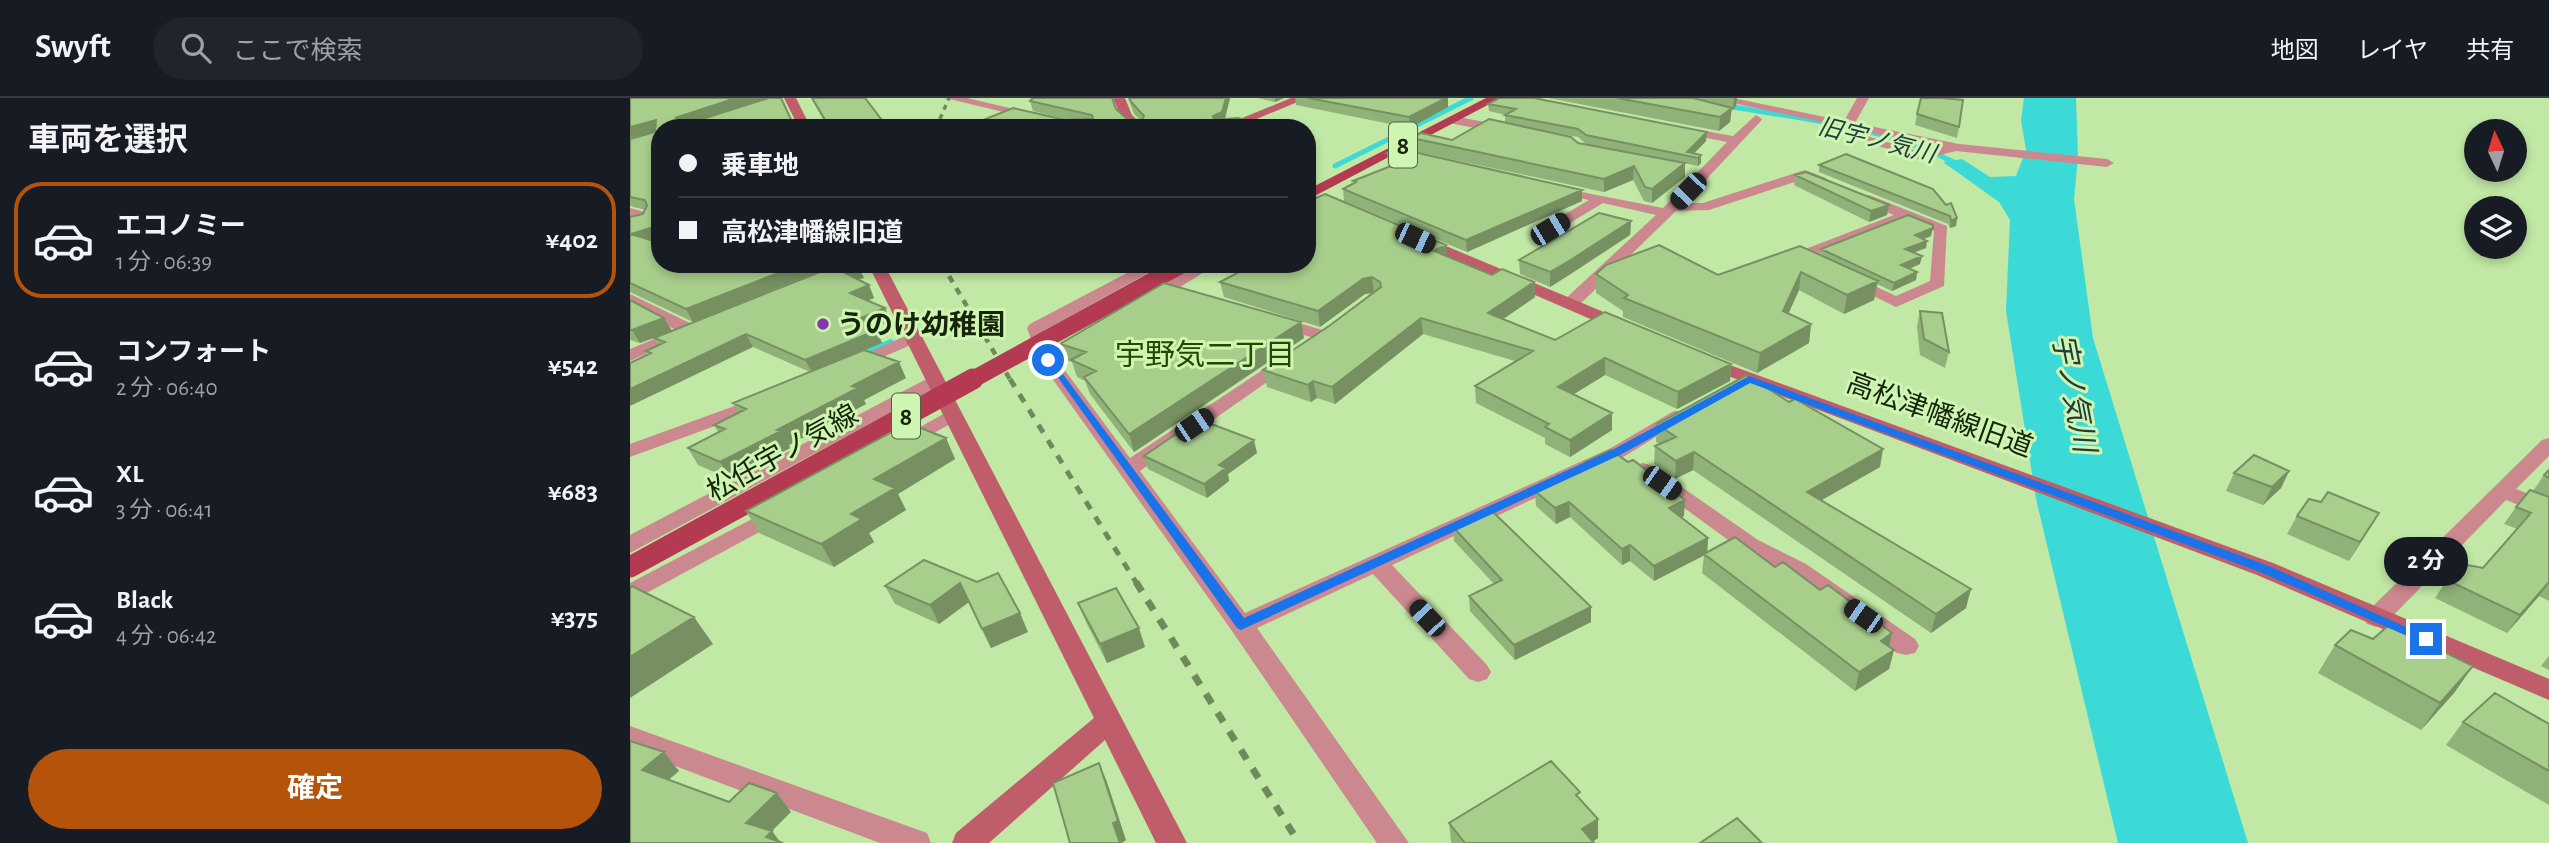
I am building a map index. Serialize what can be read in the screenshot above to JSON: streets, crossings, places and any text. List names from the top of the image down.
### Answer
{
  "streets": {
    "main road": ["8", "松任宇ノ気線"],
    "street": ["高松津幡線旧道"]
  },
  "districts": ["宇野気二丁目"],
  "water": ["旧宇ノ気川", "宇ノ気川"],
  "places": ["うのけ幼稚園"],
  "north": "top",
  "page": {
    "header": "Swyft",
    "search": "ここで検索",
    "nav": ["地図", "レイヤ", "共有"],
    "heading": "車両を選択",
    "banner": ["乗車地", "高松津幡線旧道"],
    "list": [
      {
        "name": "エコノミー",
        "note": "1 分 · 06:39",
        "value": "¥402"
      },
      {
        "name": "コンフォート",
        "note": "2 分 · 06:40",
        "value": "¥542"
      },
      {
        "name": "XL",
        "note": "3 分 · 06:41",
        "value": "¥683"
      },
      {
        "name": "Black",
        "note": "4 分 · 06:42",
        "value": "¥375"
      }
    ],
    "bubble": "2 分",
    "buttons": "確定"
  }
}
